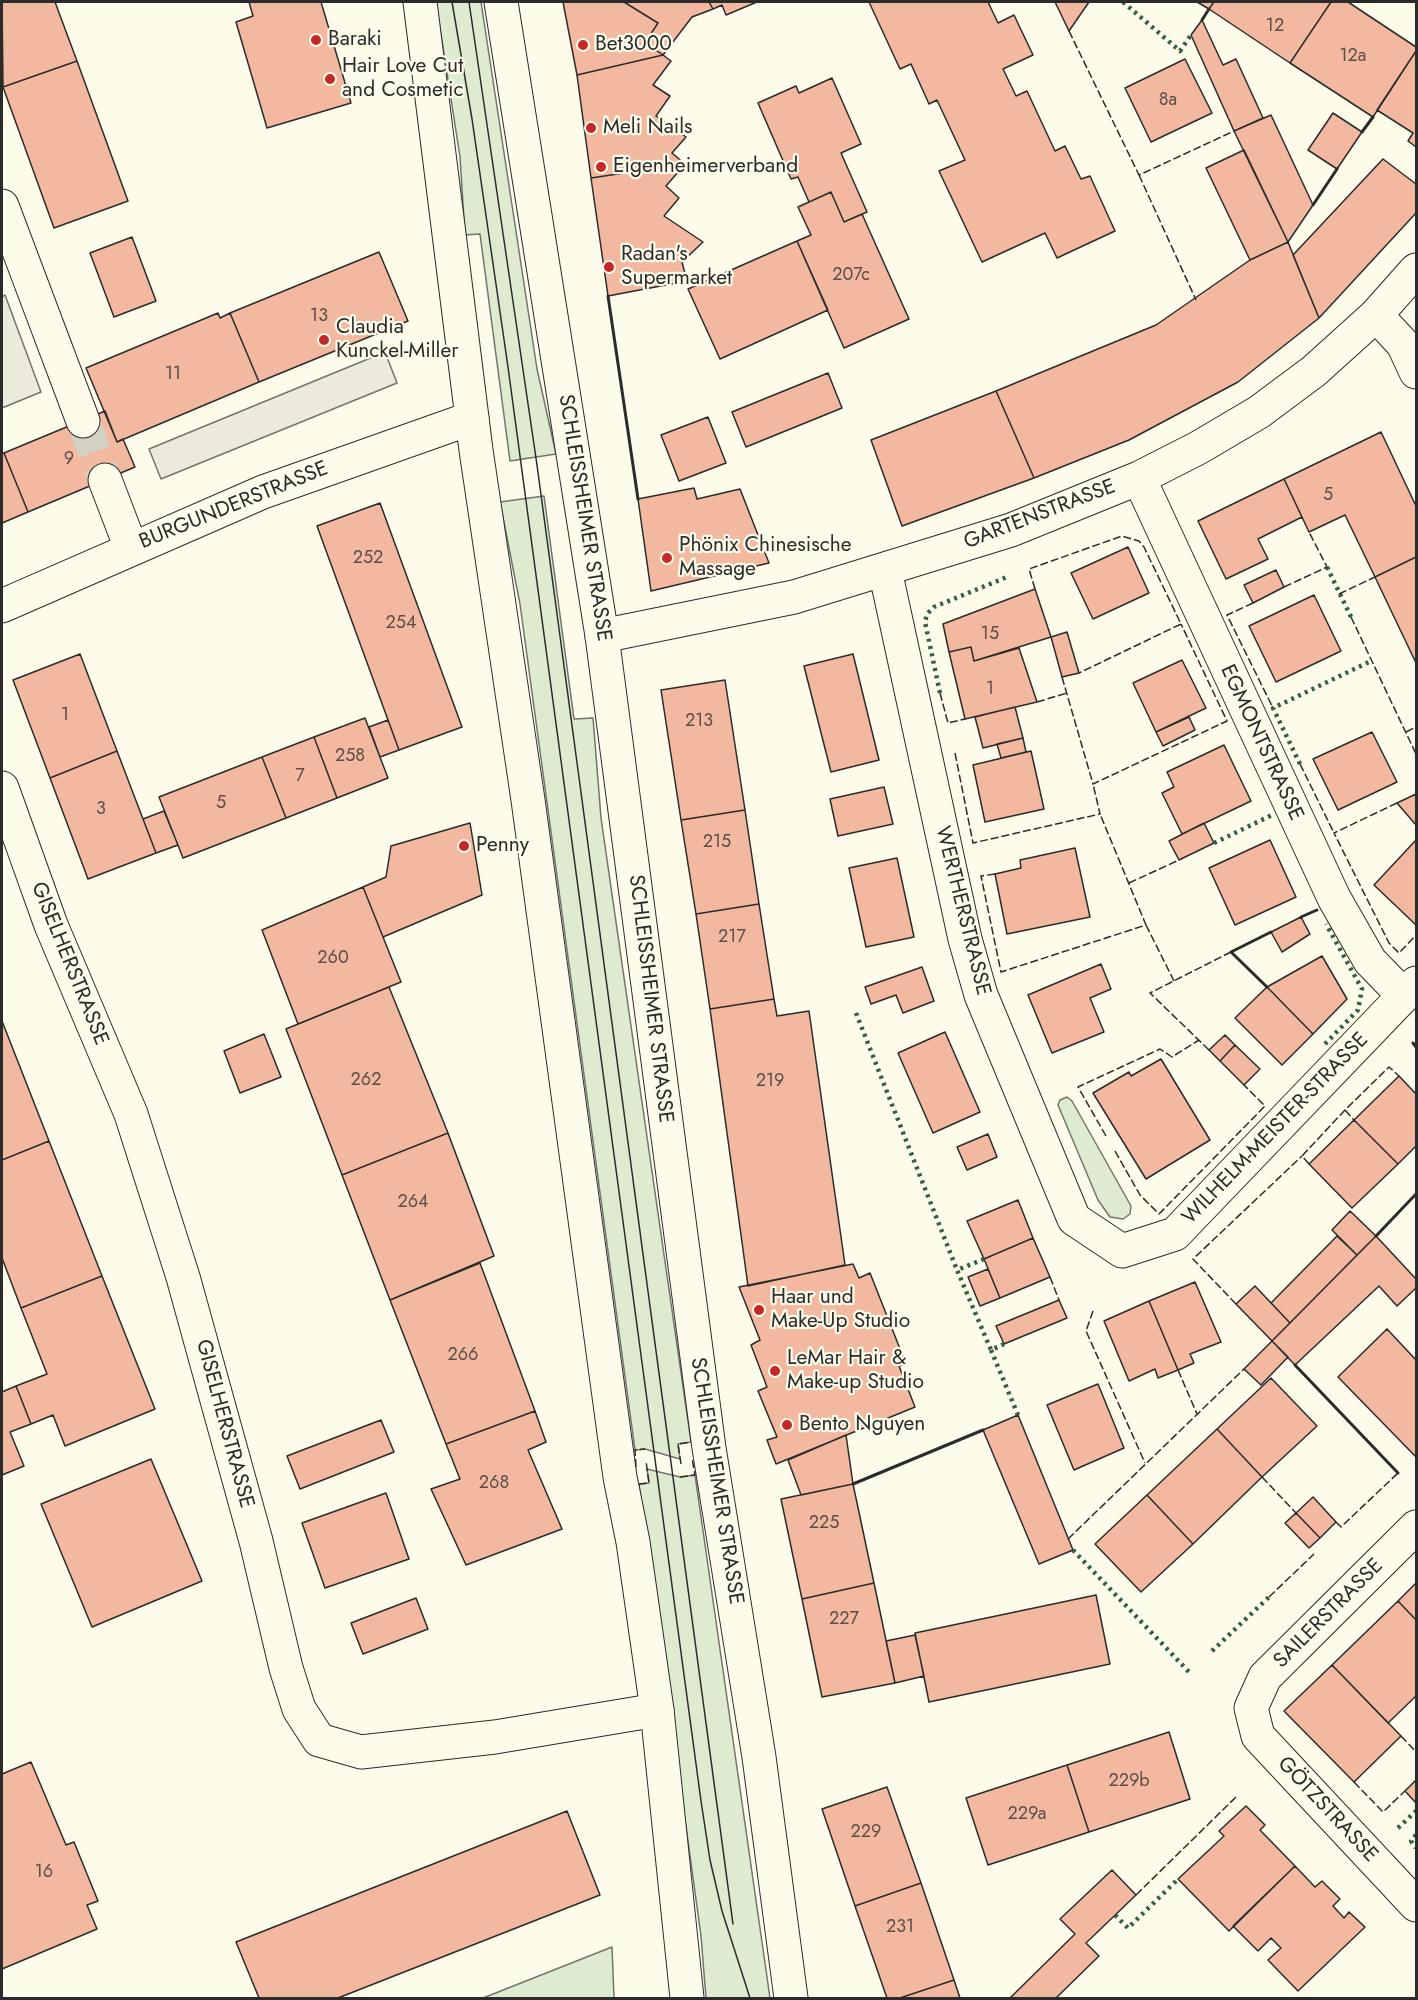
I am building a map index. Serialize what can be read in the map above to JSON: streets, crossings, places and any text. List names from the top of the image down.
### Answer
{
  "streets": {
    "street": [
      "BURGUNDERSTRASSE",
      "GARTENSTRASSE",
      "SCHLEISSHEIMER STRASSE",
      "EGMONTSTRASSE",
      "WERTHERSTRASSE",
      "GISELHERSTRASSE",
      "WILHELM-MEISTER-STRASSE",
      "SAILERSTRASSE",
      "GÖTZSTRASSE"
    ]
  },
  "crossings": [
    ["GARTENSTRASSE", "SCHLEISSHEIMER STRASSE"],
    ["GARTENSTRASSE", "EGMONTSTRASSE"],
    ["GARTENSTRASSE", "WERTHERSTRASSE"],
    ["EGMONTSTRASSE", "WILHELM-MEISTER-STRASSE"],
    ["WERTHERSTRASSE", "WILHELM-MEISTER-STRASSE"],
    ["SAILERSTRASSE", "GÖTZSTRASSE"]
  ],
  "places": [
    "Baraki",
    "Bet3000",
    "Hair Love Cut and Cosmetic",
    "Meli Nails",
    "Eigenheimerverband",
    "Radan's Supermarket",
    "Claudia Kunckel-Miller",
    "Phönix Chinesische Massage",
    "Penny",
    "Haar und Make-Up Studio",
    "LeMar Hair & Make-up Studio",
    "Bento Nguyen"
  ],
  "house_numbers": [
    "12",
    "12a",
    "8a",
    "207c",
    "13",
    "11",
    "9",
    "5",
    "252",
    "254",
    "15",
    "1",
    "1",
    "213",
    "258",
    "7",
    "5",
    "3",
    "215",
    "217",
    "260",
    "262",
    "219",
    "264",
    "266",
    "268",
    "225",
    "227",
    "229b",
    "229a",
    "229",
    "16",
    "231"
  ]
}
